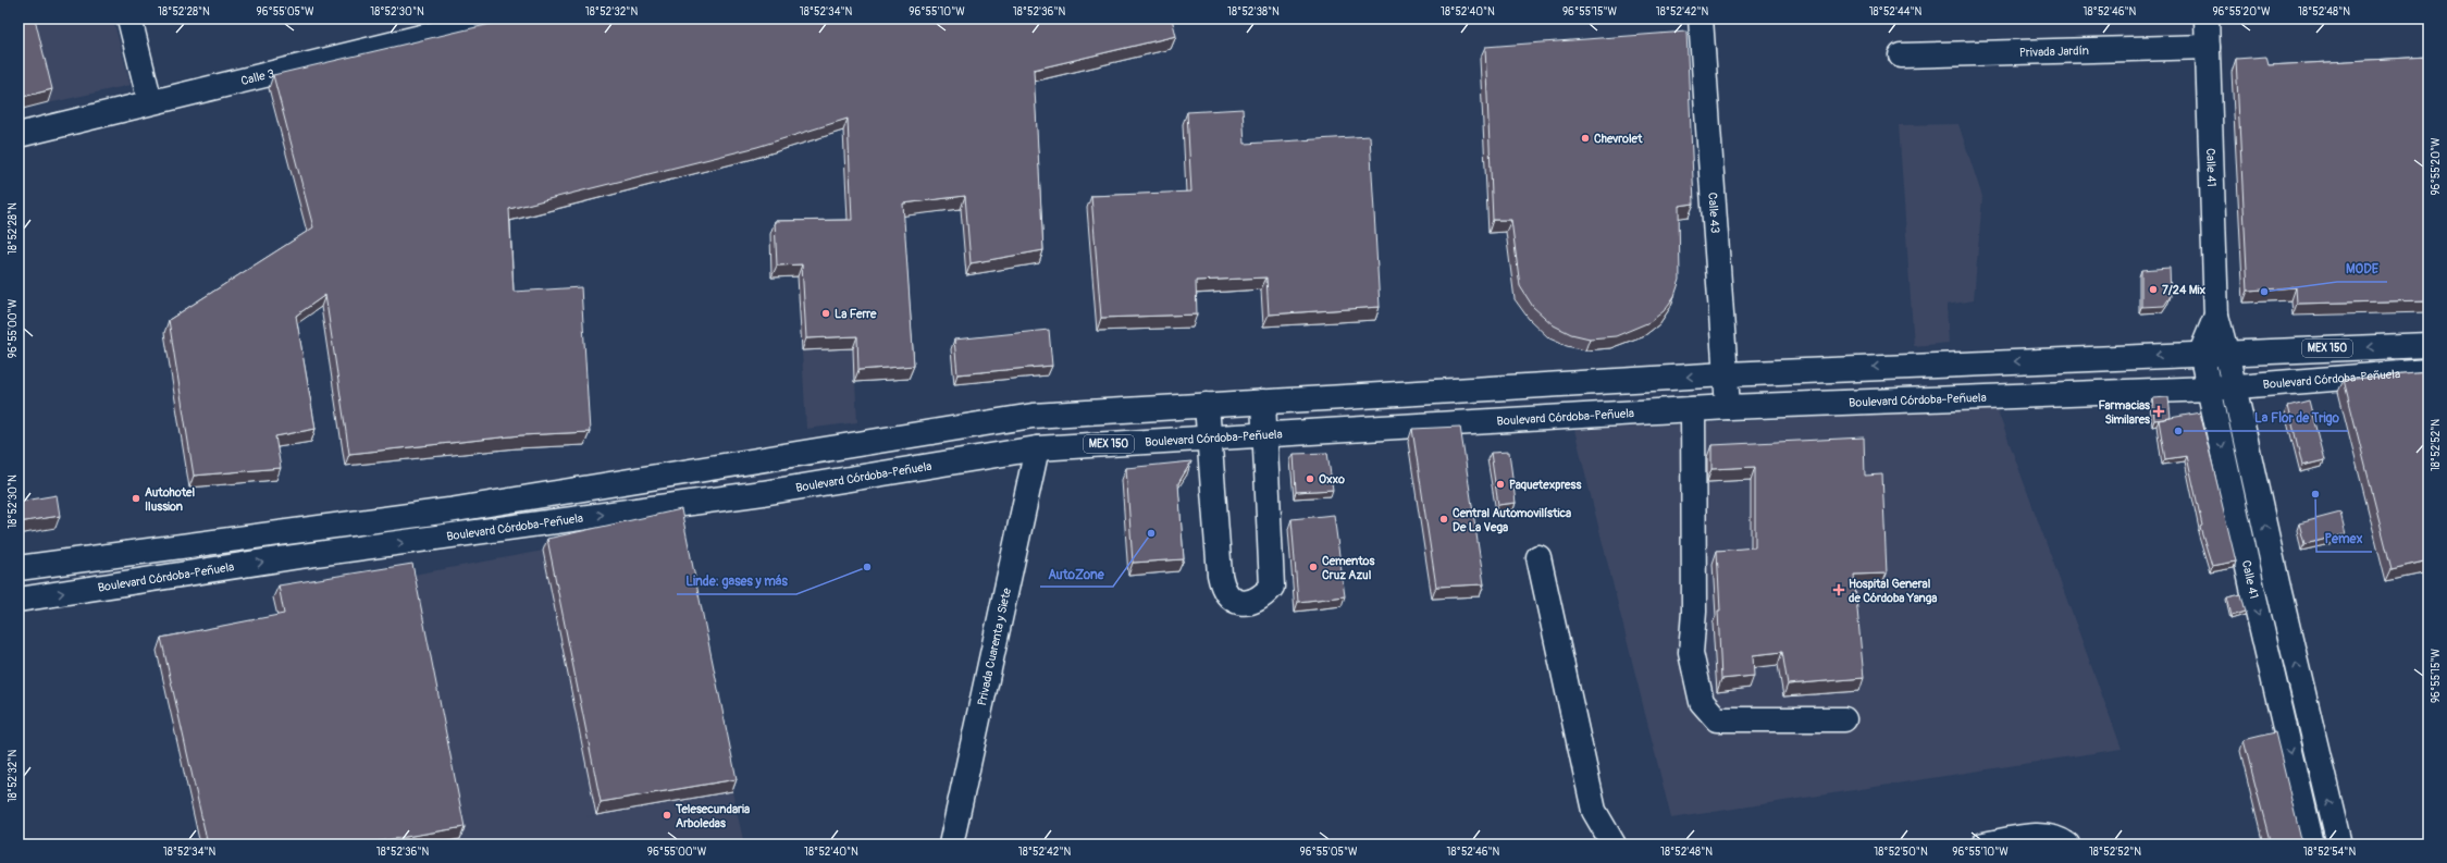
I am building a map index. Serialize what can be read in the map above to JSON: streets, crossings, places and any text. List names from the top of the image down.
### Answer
{
  "streets": {
    "main road": [
      "Privada Jardín",
      "Calle 3",
      "Calle 41",
      "Calle 43",
      "MEX 150",
      "Boulevard Córdoba-Peñuela",
      "Privada Cuarenta y Siete"
    ]
  },
  "crossings": [
    ["Privada Jardín", "Calle 41"],
    ["Calle 41", "MEX 150"],
    ["Calle 41", "Boulevard Córdoba-Peñuela"],
    ["Calle 43", "MEX 150"],
    ["Calle 43", "Boulevard Córdoba-Peñuela"],
    ["MEX 150", "Boulevard Córdoba-Peñuela"],
    ["MEX 150", "Privada Cuarenta y Siete"],
    ["Boulevard Córdoba-Peñuela", "Privada Cuarenta y Siete"]
  ],
  "places": {
    "other": [
      "Chevrolet",
      "7/24 Mix",
      "MODE",
      "La Ferre",
      "La Flor de Trigo",
      "Oxxo",
      "Paquetexpress",
      "Pemex",
      "Autohotel Ilussion",
      "Central Automovilística De La Vega",
      "AutoZone",
      "Linde: gases y más",
      "Cementos Cruz Azul",
      "Telesecundaria Arboledas"
    ],
    "health": ["Farmacias Similares", "Hospital General de Córdoba Yanga"]
  },
  "coordinates": [
    "18°52'28\"N",
    "96°55'05\"W",
    "18°52'30\"N",
    "18°52'32\"N",
    "18°52'34\"N",
    "96°55'10\"W",
    "18°52'36\"N",
    "18°52'38\"N",
    "18°52'40\"N",
    "96°55'15\"W",
    "18°52'42\"N",
    "18°52'44\"N",
    "18°52'46\"N",
    "96°55'20\"W",
    "18°52'48\"N",
    "96°55'00\"W",
    "18°52'52\"N",
    "18°52'50\"N",
    "18°52'54\"N"
  ]
}
